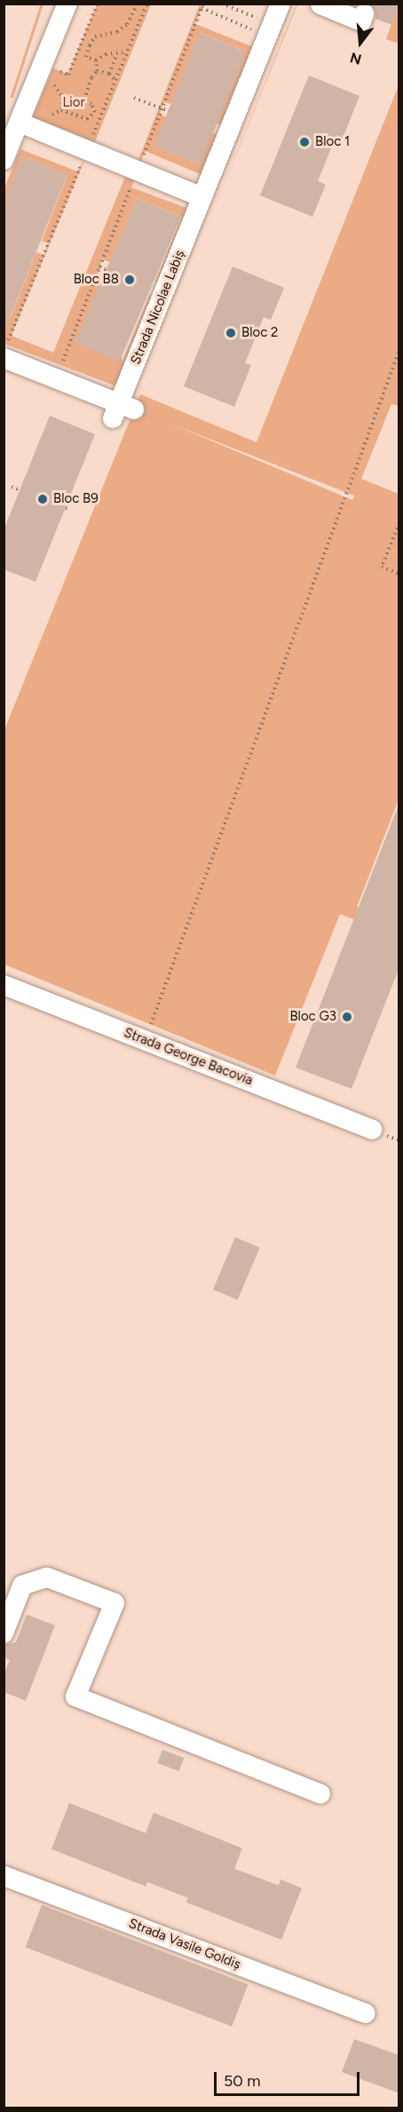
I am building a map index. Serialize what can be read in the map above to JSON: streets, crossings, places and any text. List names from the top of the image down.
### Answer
{
  "streets": {
    "street": ["Strada Nicolae Labiș", "Strada George Bacovia", "Strada Vasile Goldiș"]
  },
  "parks": ["Lior"],
  "places": [
    "Bloc 1",
    "Bloc B8",
    "Bloc 2",
    "Bloc B9",
    "Bloc G3"
  ],
  "scale_bar": "50 m",
  "north": "bottom"
}
